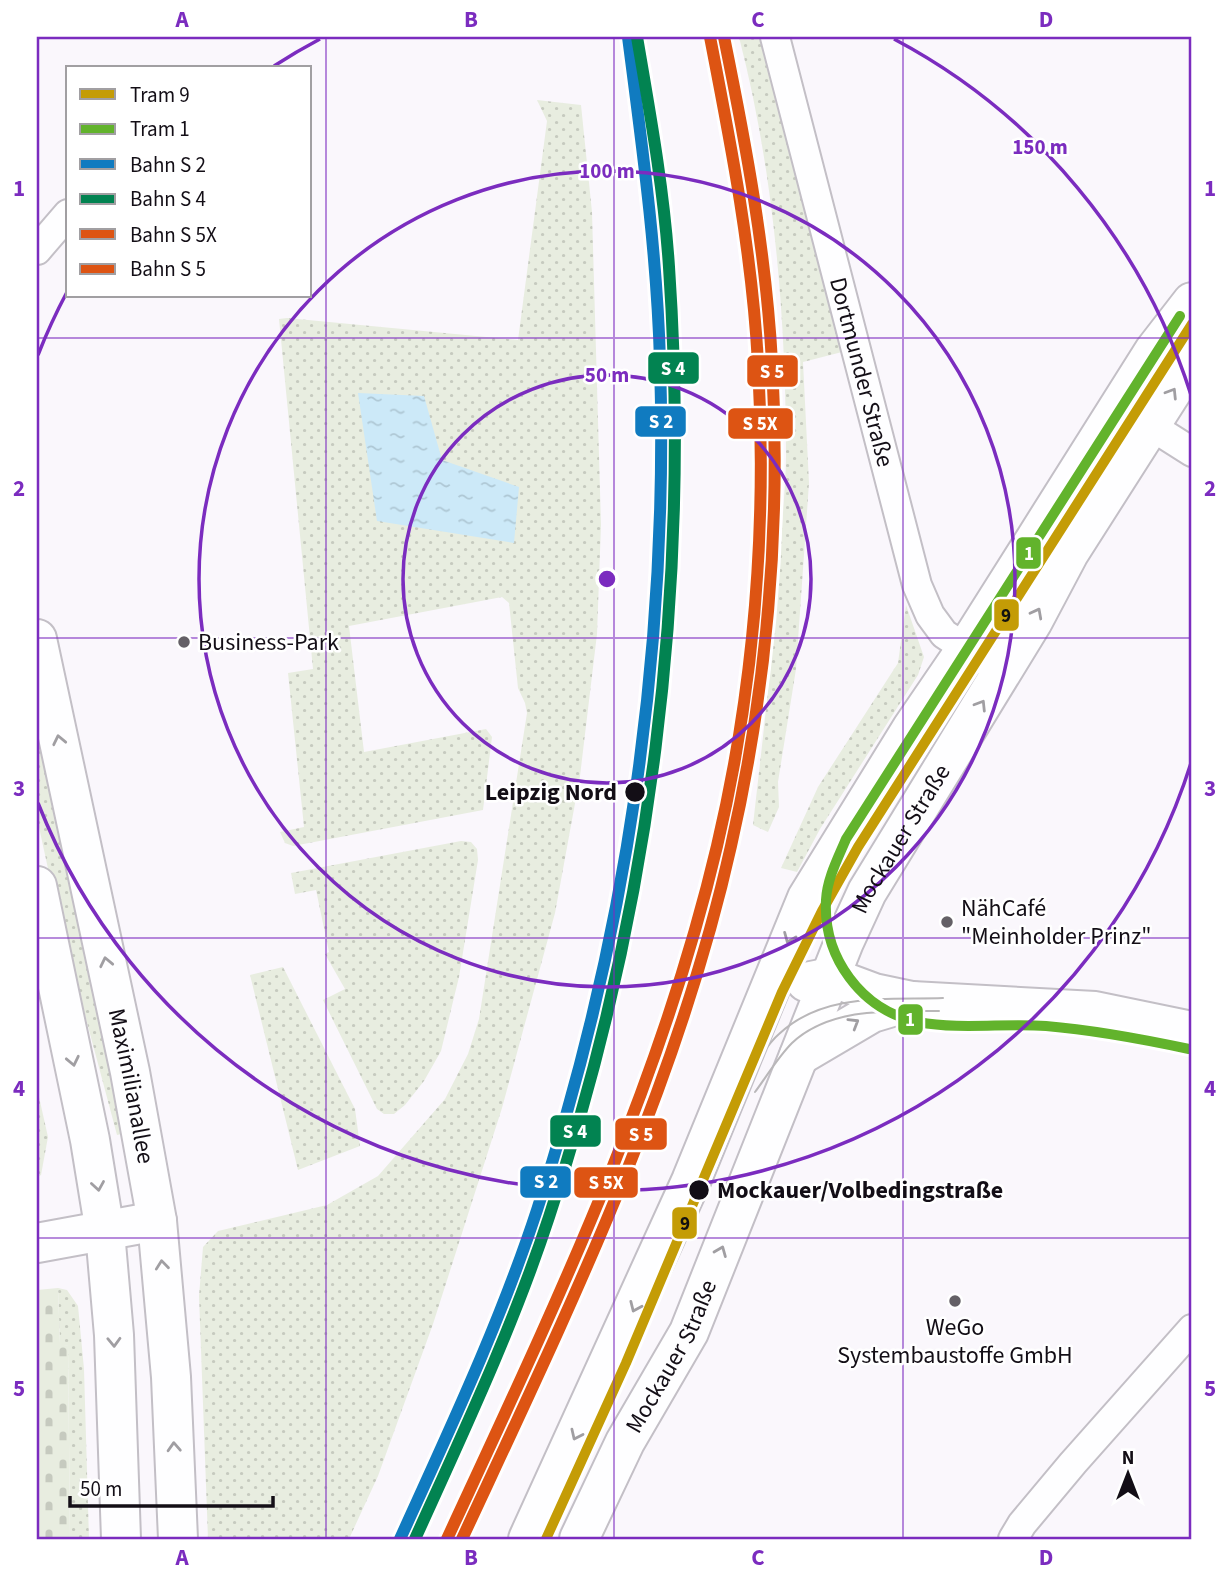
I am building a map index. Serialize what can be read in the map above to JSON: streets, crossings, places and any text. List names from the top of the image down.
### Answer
{
  "streets": {
    "main road": ["Mockauer Straße", "Maximilianallee"],
    "street": ["Dortmunder Straße"]
  },
  "crossings": [
    ["Dortmunder Straße", "Mockauer Straße"]
  ],
  "places": [
    "Business-Park",
    "Leipzig Nord",
    "NähCafé \"Meinholder Prinz\"",
    "Mockauer/Volbedingstraße",
    "WeGo Systembaustoffe GmbH"
  ],
  "lines": ["tram line 1", "tram line 9"],
  "legend": [
    "Tram 9",
    "Tram 1",
    "Bahn S 2",
    "Bahn S 4",
    "Bahn S 5X",
    "Bahn S 5"
  ],
  "scale_bar": "50 m",
  "north": "top",
  "grid": {
    "columns": [
      "A",
      "B",
      "C",
      "D"
    ],
    "rows": [
      "1",
      "2",
      "3",
      "4",
      "5"
    ]
  },
  "rings": ["150 m", "100 m", "50 m"]
}
